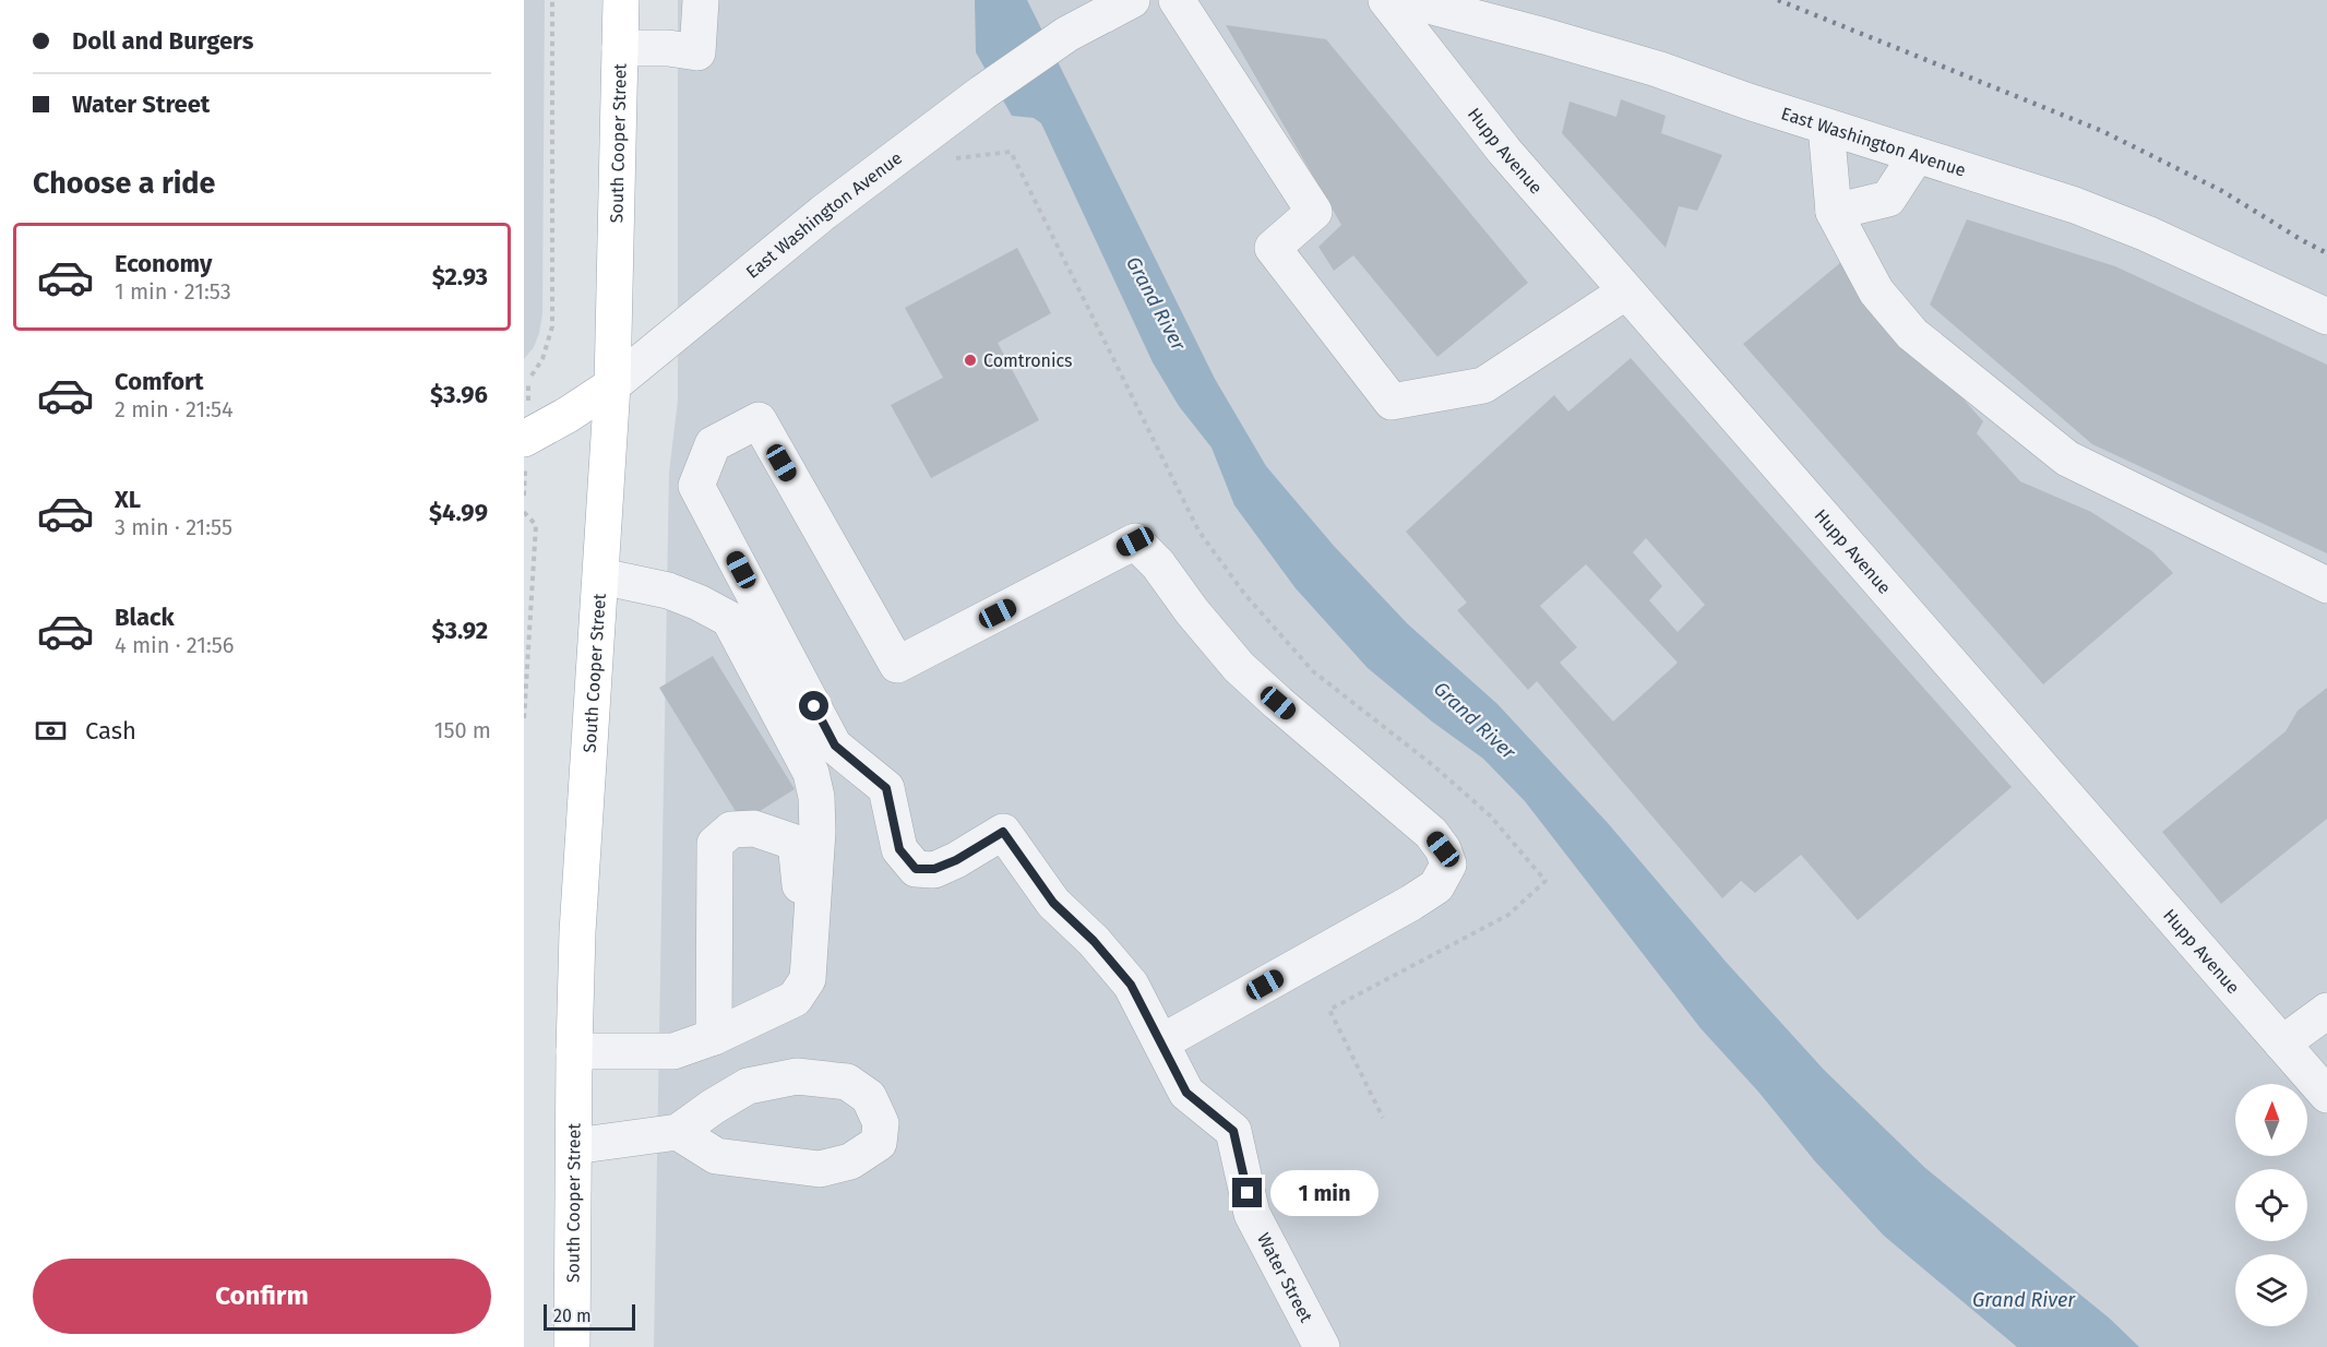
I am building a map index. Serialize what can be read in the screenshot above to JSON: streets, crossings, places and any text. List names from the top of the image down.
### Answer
{
  "streets": {
    "main road": ["East Washington Avenue", "South Cooper Street"],
    "street": ["Hupp Avenue", "Water Street"]
  },
  "crossings": [
    ["East Washington Avenue", "South Cooper Street"]
  ],
  "water": ["Grand River"],
  "places": ["Comtronics"],
  "scale_bar": "20 m",
  "north": "top",
  "page": {
    "banner": ["Doll and Burgers", "Water Street"],
    "heading": "Choose a ride",
    "list": [
      {
        "name": "Economy",
        "note": "1 min · 21:53",
        "value": "$2.93"
      },
      {
        "name": "Comfort",
        "note": "2 min · 21:54",
        "value": "$3.96"
      },
      {
        "name": "XL",
        "note": "3 min · 21:55",
        "value": "$4.99"
      },
      {
        "name": "Black",
        "note": "4 min · 21:56",
        "value": "$3.92"
      }
    ],
    "pay": ["Cash", "150 m"],
    "bubble": "1 min",
    "buttons": "Confirm",
    "scale": "20 m"
  }
}
